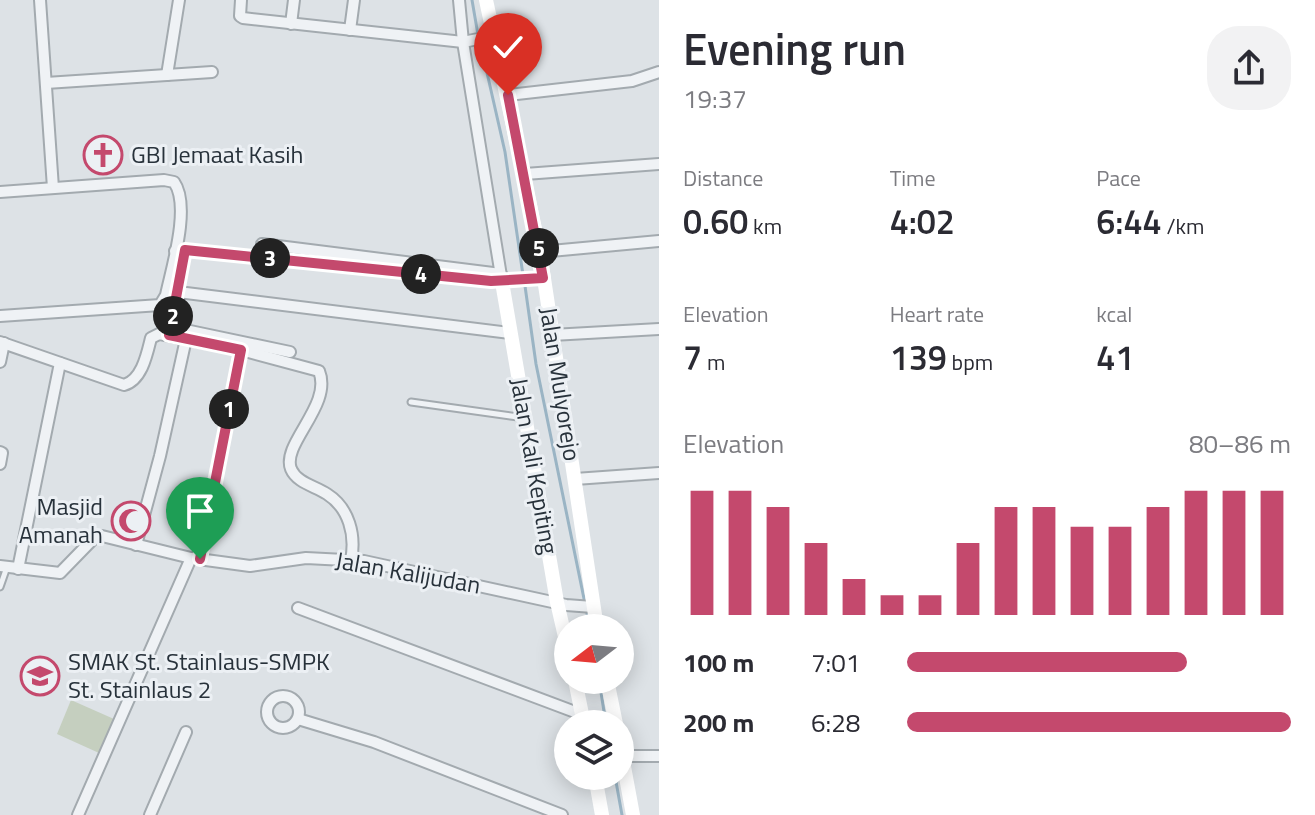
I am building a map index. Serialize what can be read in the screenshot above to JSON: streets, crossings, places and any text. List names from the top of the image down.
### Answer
{
  "streets": {
    "main road": ["Jalan Mulyorejo", "Jalan Kali Kepiting"],
    "street": ["Jalan Kalijudan"]
  },
  "crossings": [
    ["Jalan Mulyorejo", "Jalan Kalijudan"],
    ["Jalan Kali Kepiting", "Jalan Kalijudan"]
  ],
  "places": {
    "church": ["GBI Jemaat Kasih"],
    "mosque": ["Masjid Amanah"],
    "school or university": ["SMAK St. Stainlaus-SMPK St. Stainlaus 2"]
  },
  "north": "left",
  "page": {
    "heading": ["Evening run", "19:37"],
    "stats": [
      ["Distance", "0.60 km"],
      ["Time", "4:02"],
      ["Pace", "6:44 /km"],
      ["Elevation", "7 m"],
      ["Heart rate", "139 bpm"],
      ["kcal", "41"]
    ],
    "pins": [
      "5",
      "3",
      "4",
      "2",
      "1"
    ],
    "chart": ["Elevation", "80–86 m"],
    "list": [
      {
        "name": "100 m",
        "note": "7:01"
      },
      {
        "name": "200 m",
        "note": "6:28"
      }
    ]
  }
}
